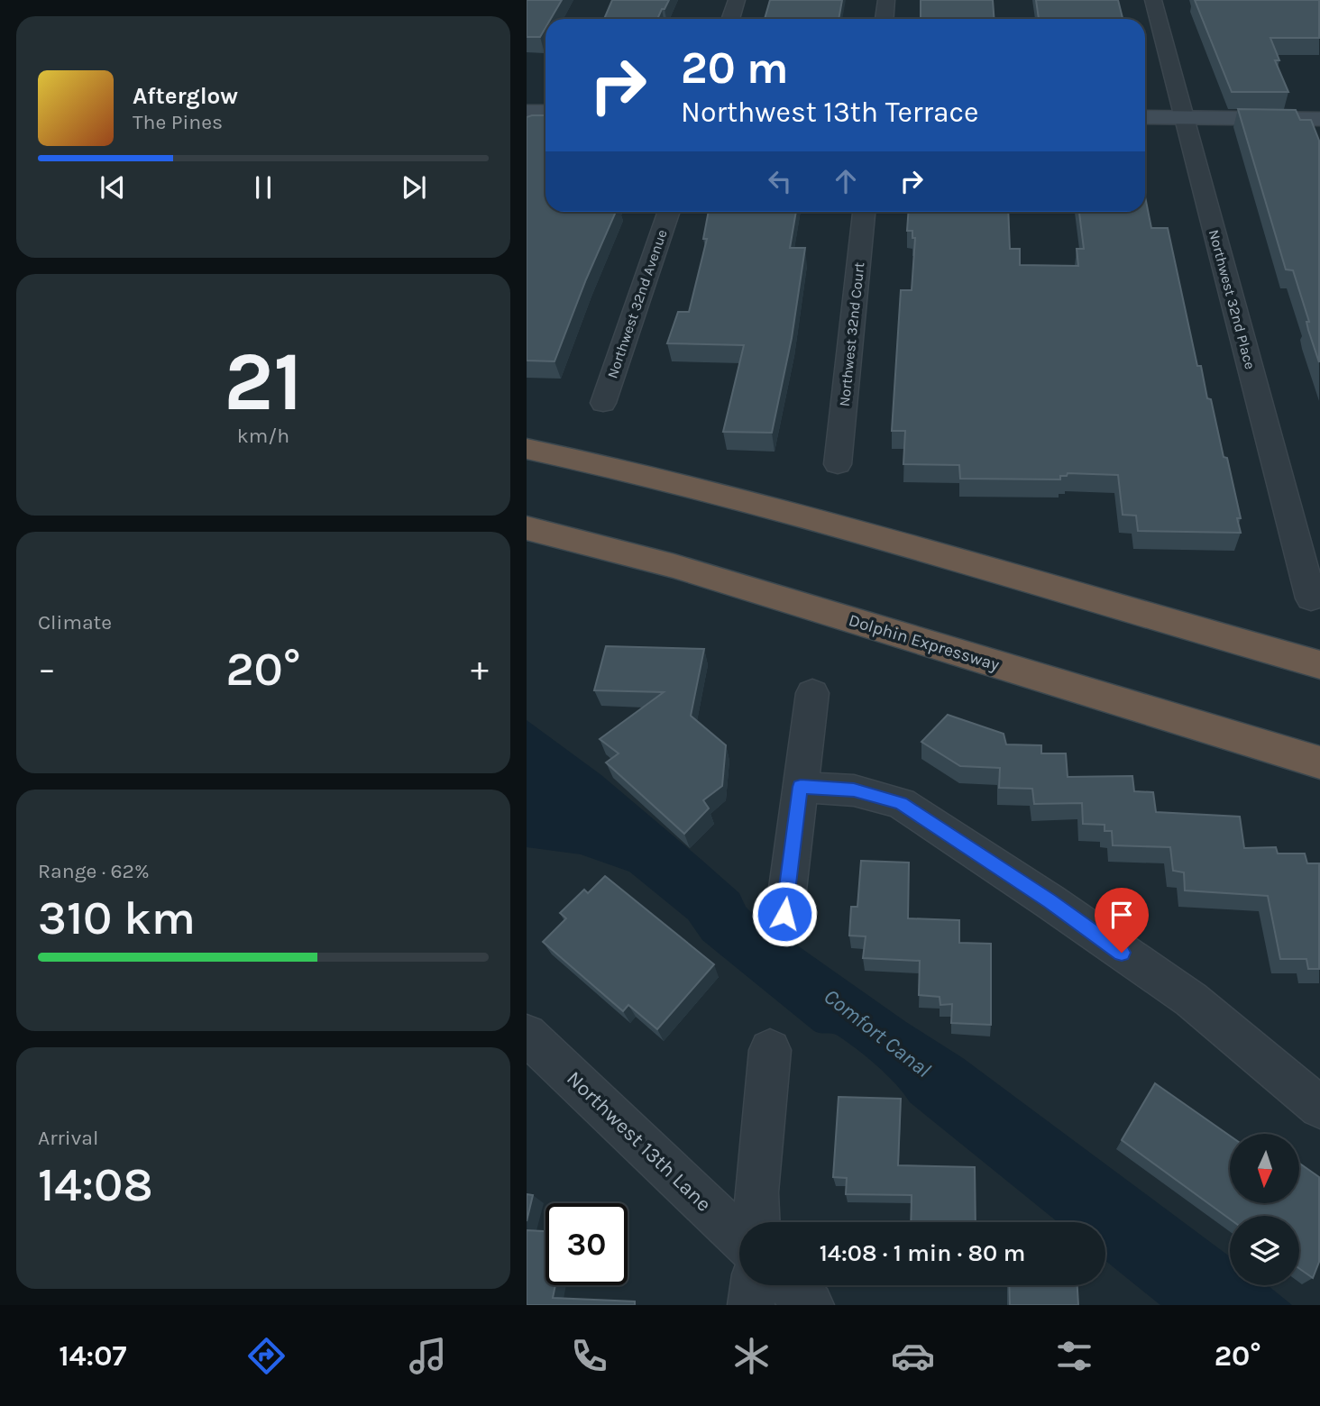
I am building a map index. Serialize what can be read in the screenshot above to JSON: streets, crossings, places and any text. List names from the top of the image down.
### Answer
{
  "streets": {
    "highway": ["Dolphin Expressway"],
    "street": [
      "Northwest 32nd Place",
      "Northwest 32nd Avenue",
      "Northwest 32nd Court",
      "Northwest 13th Lane"
    ]
  },
  "water": ["Comfort Canal"],
  "north": "bottom",
  "page": {
    "turn": ["20 m", "Northwest 13th Terrace"],
    "song": ["Afterglow", "The Pines"],
    "tile": [
      ["21", "km/h"],
      "Climate",
      ["Range · 62%", "310 km"],
      ["Arrival", "14:08"]
    ],
    "heat": ["−", "20°", "+"],
    "limit": "30",
    "trip": "14:08 · 1 min · 80 m",
    "tabs": ["14:07", "20°"]
  }
}
